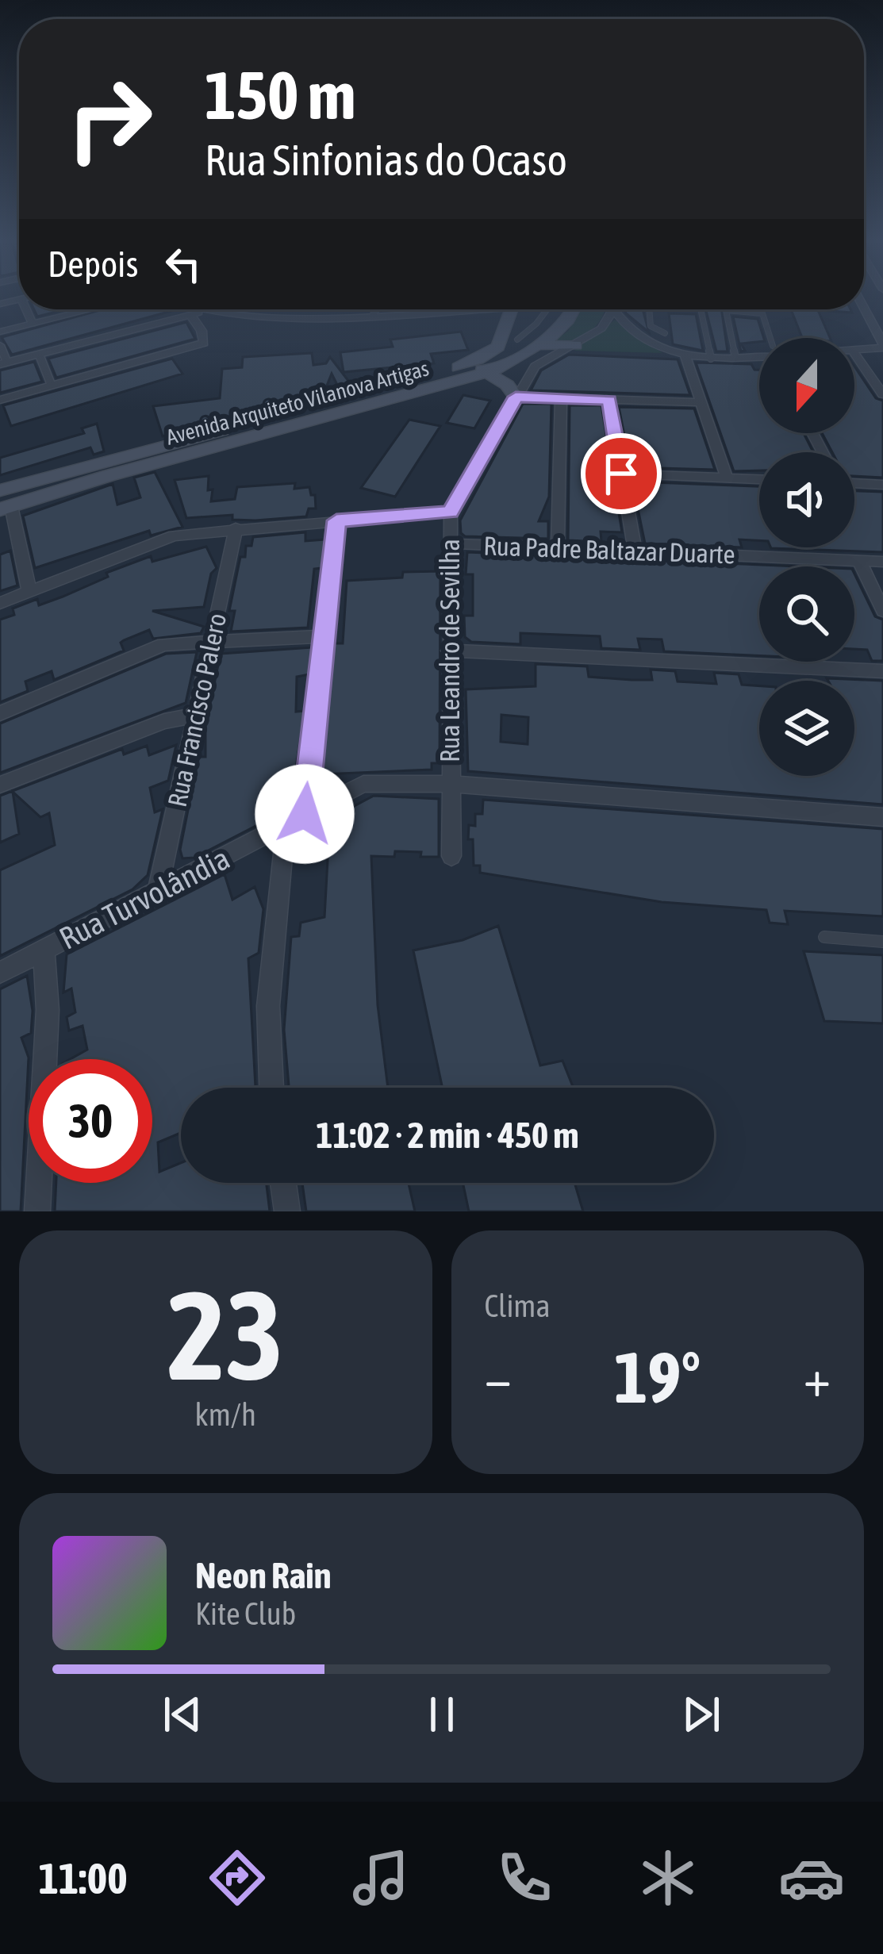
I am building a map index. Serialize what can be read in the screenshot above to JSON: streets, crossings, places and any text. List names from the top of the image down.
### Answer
{
  "streets": {
    "main road": ["Avenida Arquiteto Vilanova Artigas"],
    "street": [
      "Rua Padre Baltazar Duarte",
      "Rua Leandro de Sevilha",
      "Rua Francisco Palero",
      "Rua Turvolândia"
    ]
  },
  "crossings": [
    ["Rua Padre Baltazar Duarte", "Rua Leandro de Sevilha"],
    ["Rua Leandro de Sevilha", "Rua Turvolândia"],
    ["Rua Francisco Palero", "Rua Turvolândia"]
  ],
  "north": "bottom",
  "page": {
    "turn": ["150 m", "Rua Sinfonias do Ocaso"],
    "then": "Depois",
    "limit": "30",
    "trip": "11:02 · 2 min · 450 m",
    "tile": [
      ["23", "km/h"],
      "Clima"
    ],
    "heat": ["−", "19°", "+"],
    "song": ["Neon Rain", "Kite Club"],
    "tabs": "11:00"
  }
}
